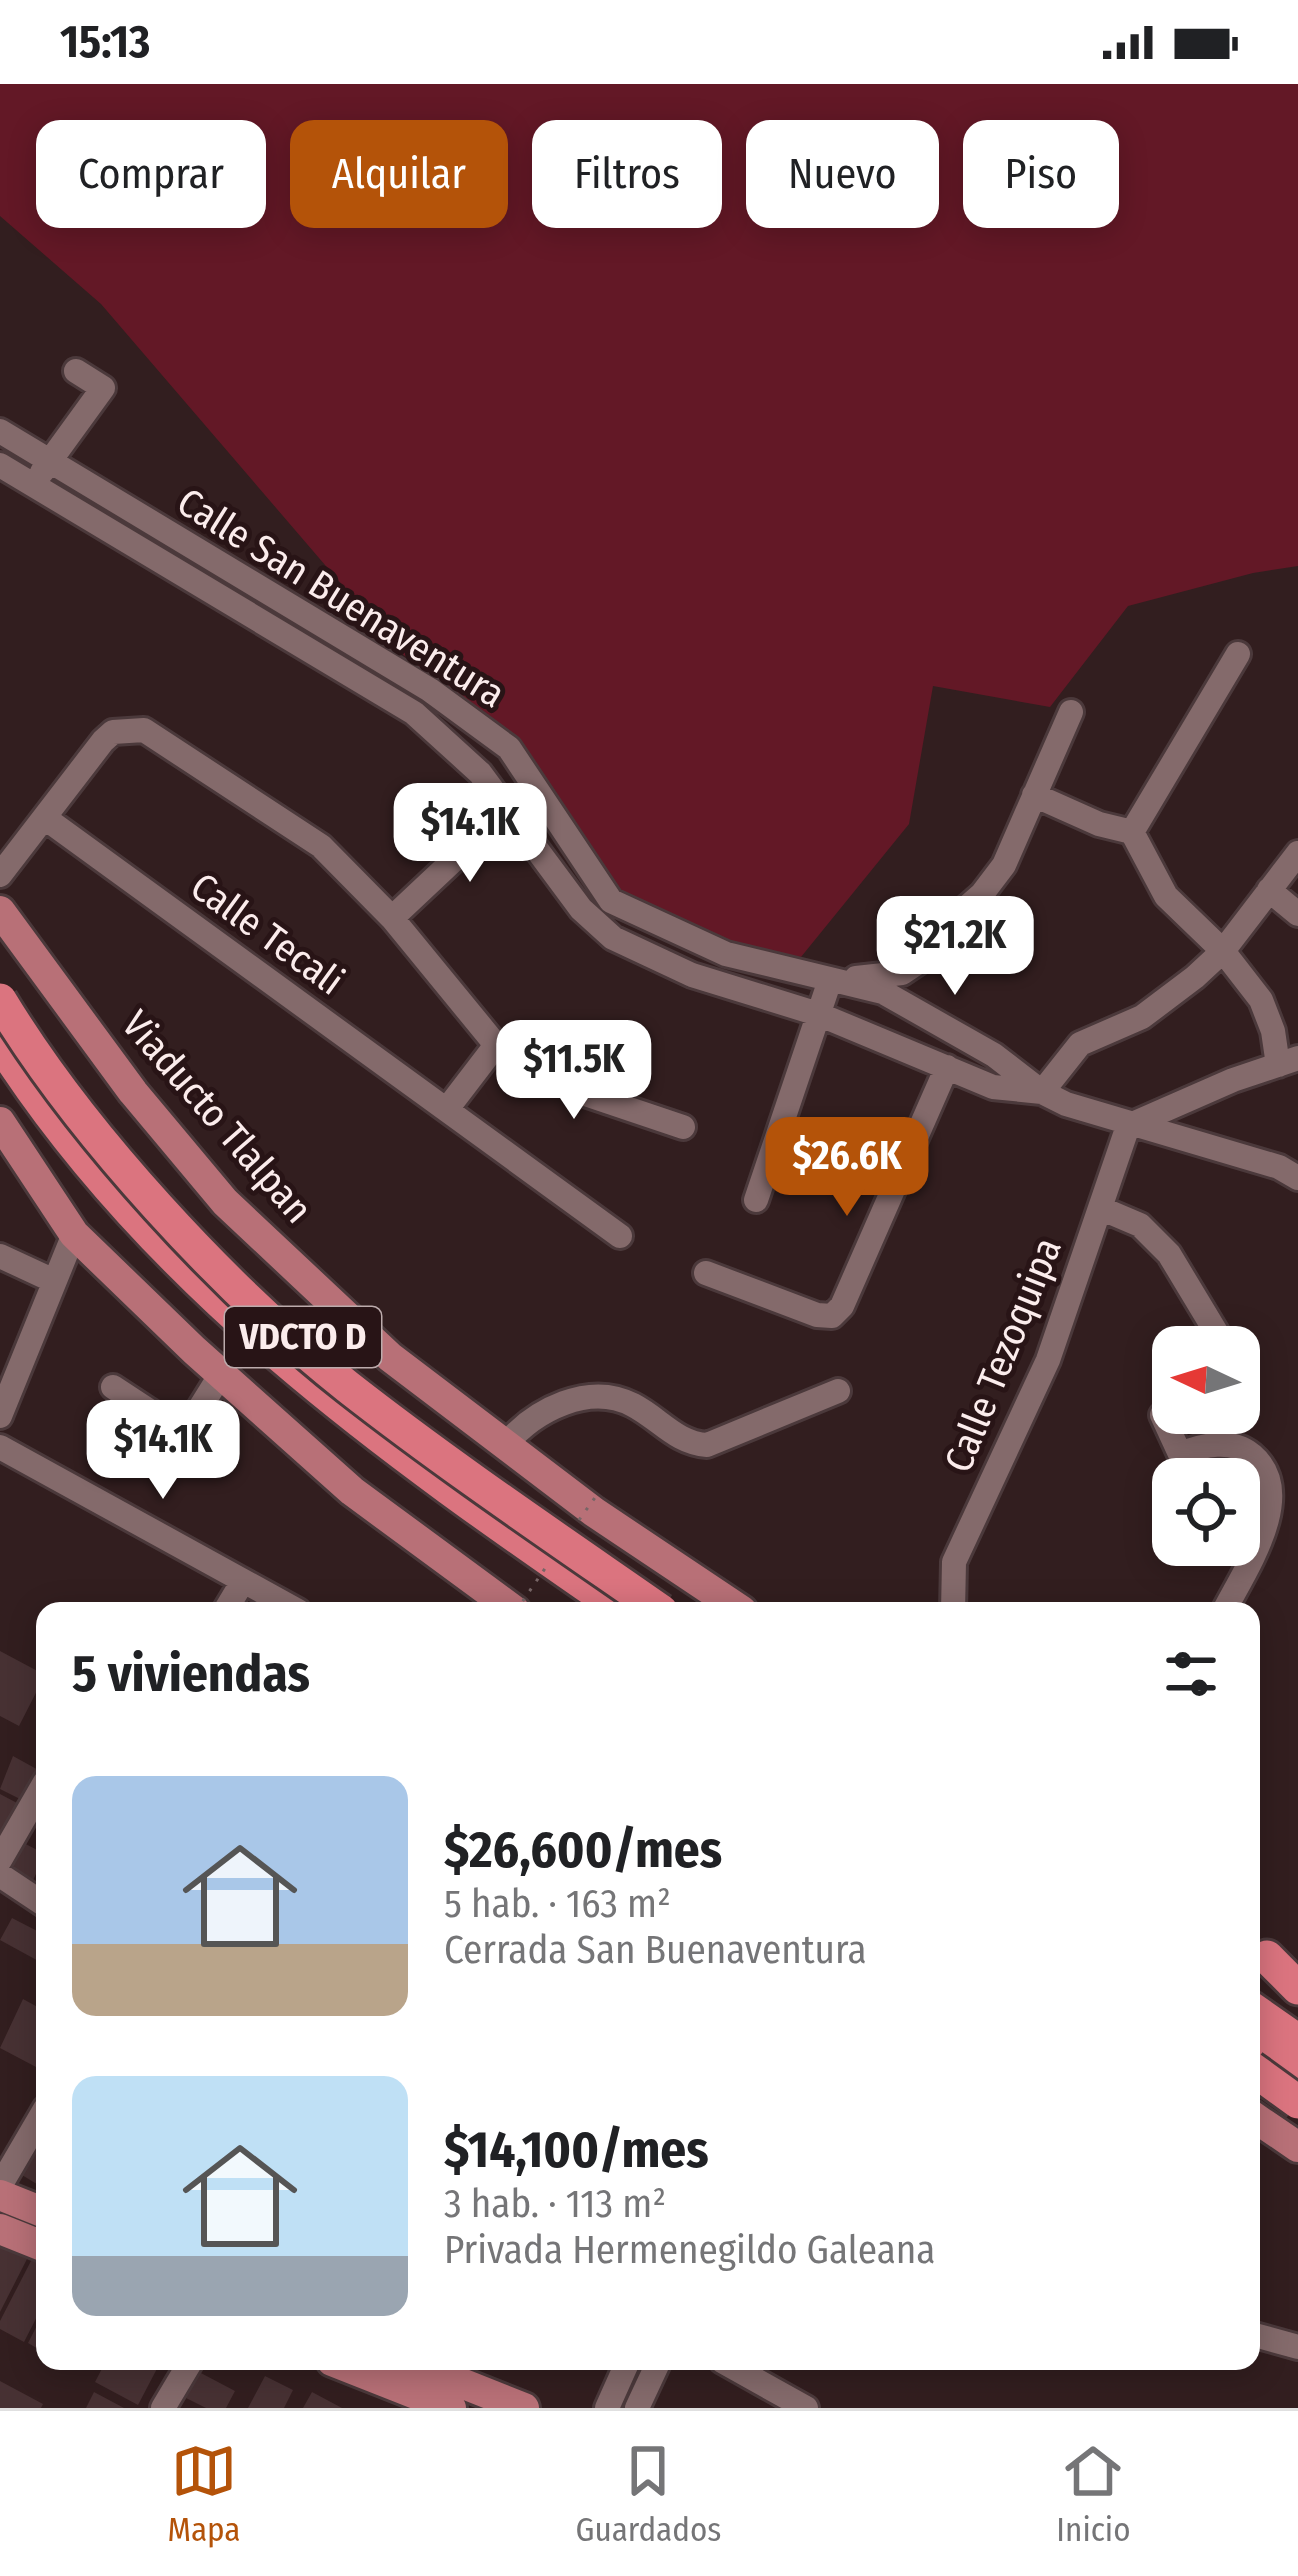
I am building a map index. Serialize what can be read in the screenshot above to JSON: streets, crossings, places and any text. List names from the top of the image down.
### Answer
{
  "streets": {
    "highway": ["VDCTO D"],
    "main road": ["Viaducto Tlalpan"],
    "street": ["Calle San Buenaventura", "Calle Tecali", "Calle Tezoquipa"]
  },
  "crossings": [
    ["Calle San Buenaventura", "Calle Tezoquipa"]
  ],
  "north": "left",
  "page": {
    "status": "15:13",
    "chip": [
      "Comprar",
      "Alquilar",
      "Filtros",
      "Nuevo",
      "Piso"
    ],
    "price": [
      "$14.1K",
      "$21.2K",
      "$11.5K",
      "$26.6K",
      "$14.1K"
    ],
    "heading": "5 viviendas",
    "list": [
      {
        "name": "$26,600/mes",
        "note": "5 hab. · 163 m² · Cerrada San Buenaventura"
      },
      {
        "name": "$14,100/mes",
        "note": "3 hab. · 113 m² · Privada Hermenegildo Galeana"
      }
    ],
    "tabs": ["Mapa", "Guardados", "Inicio"]
  }
}
